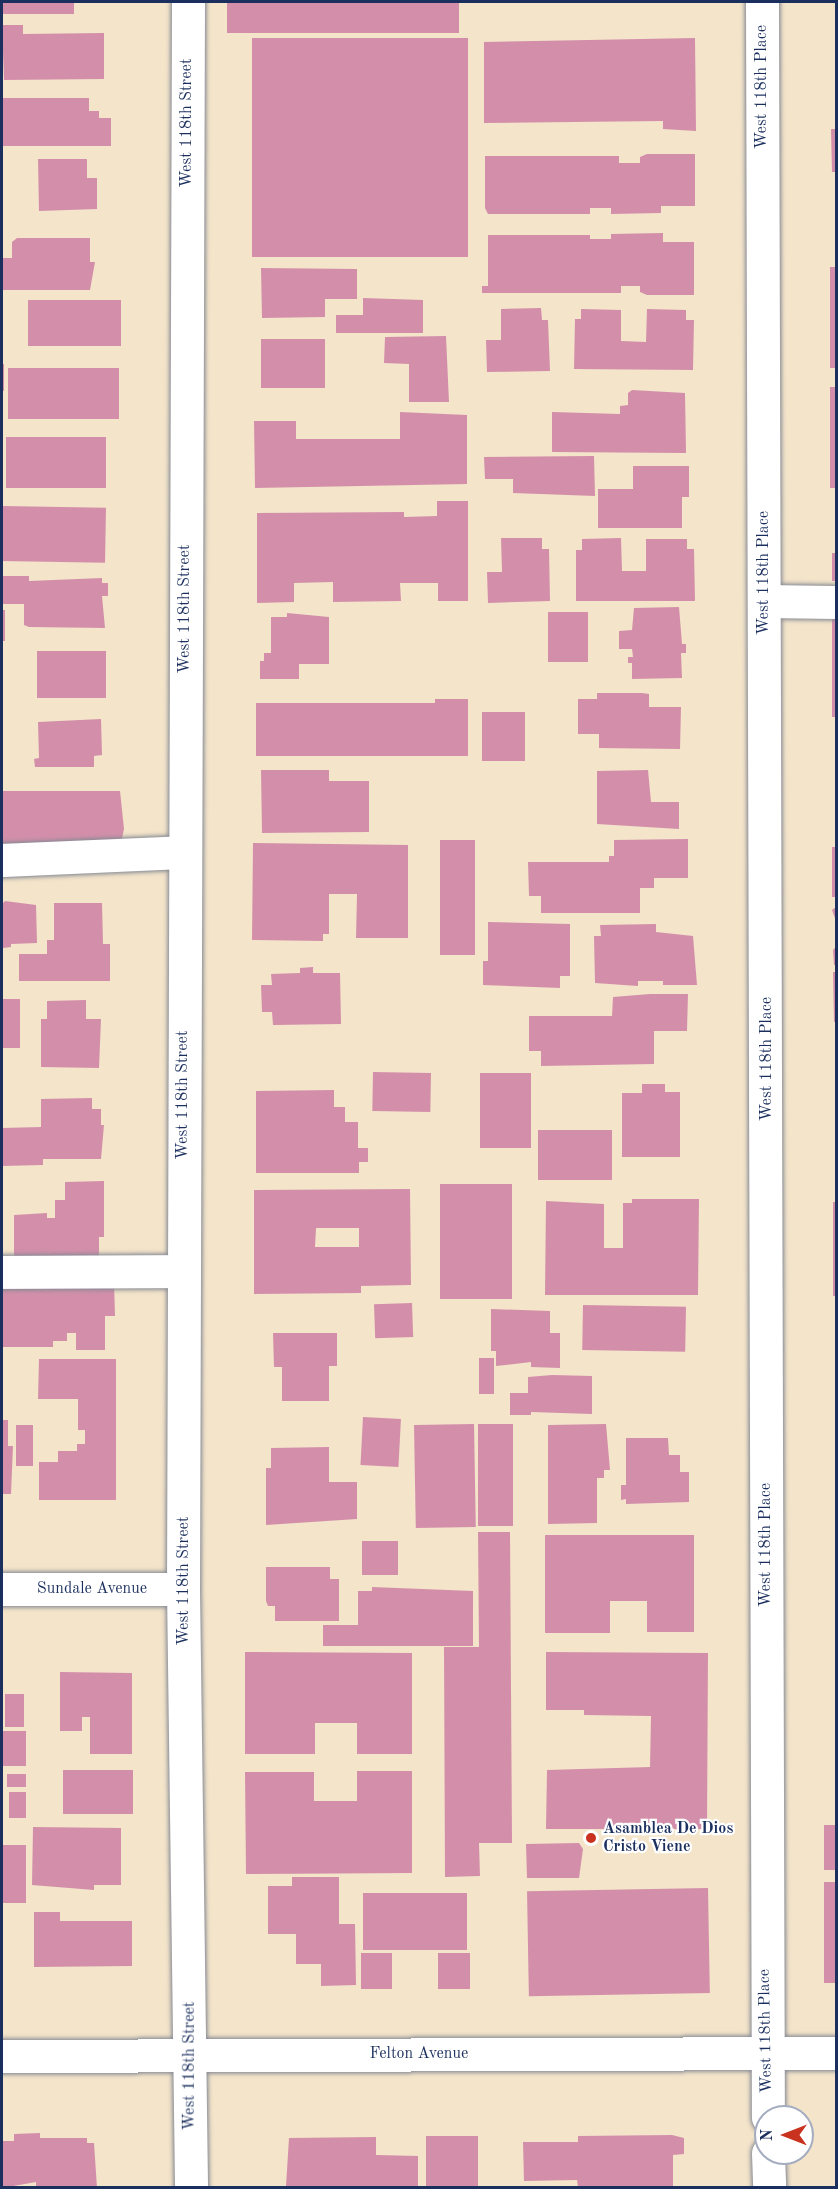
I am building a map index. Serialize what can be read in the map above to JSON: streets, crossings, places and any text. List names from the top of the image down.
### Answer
{
  "streets": {
    "street": [
      "West 118th Place",
      "West 118th Street",
      "Sundale Avenue",
      "Felton Avenue"
    ]
  },
  "crossings": [
    ["West 118th Place", "Felton Avenue"],
    ["West 118th Street", "Sundale Avenue"],
    ["West 118th Street", "Felton Avenue"]
  ],
  "places": ["Asamblea De Dios Cristo Viene"],
  "north": "left"
}
